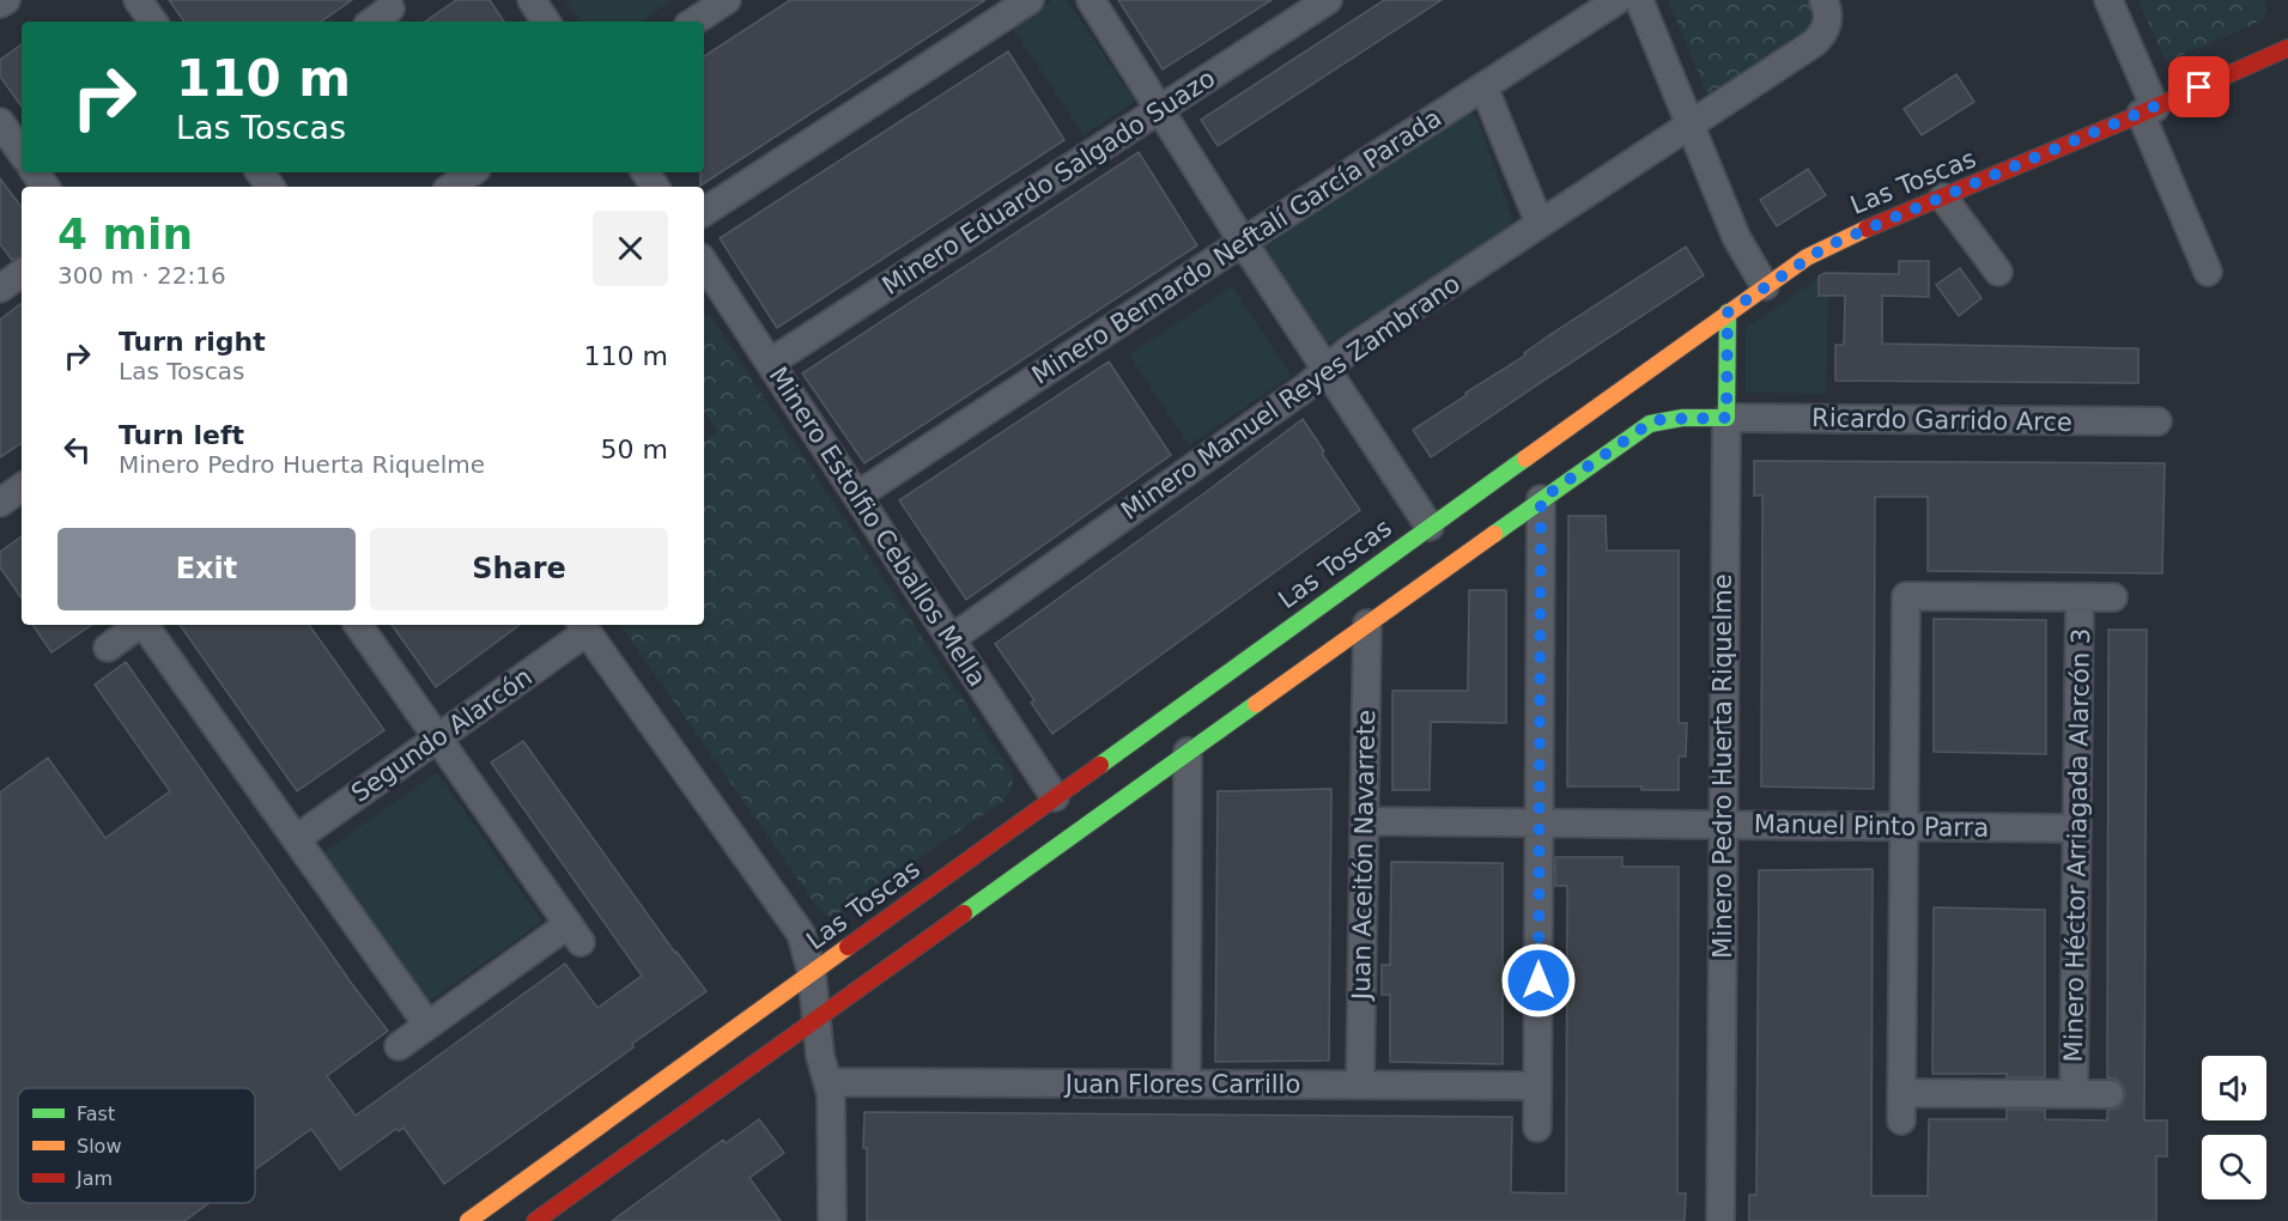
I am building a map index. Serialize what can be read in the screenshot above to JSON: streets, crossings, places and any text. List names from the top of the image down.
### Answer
{
  "streets": {
    "street": [
      "Minero Eduardo Salgado Suazo",
      "Las Toscas",
      "Minero Bernardo Neftalí García Parada",
      "Minero Manuel Reyes Zambrano",
      "Ricardo Garrido Arce",
      "Minero Estolfio Ceballos Mella",
      "Segundo Alarcón",
      "Minero Pedro Huerta Riquelme",
      "Manuel Pinto Parra",
      "Minero Héctor Arriagada Alarcón 3",
      "Juan Aceitón Navarrete",
      "Juan Flores Carrillo"
    ]
  },
  "crossings": [
    ["Minero Eduardo Salgado Suazo", "Minero Estolfio Ceballos Mella"],
    ["Las Toscas", "Minero Estolfio Ceballos Mella"],
    ["Las Toscas", "Minero Pedro Huerta Riquelme"],
    ["Minero Bernardo Neftalí García Parada", "Minero Estolfio Ceballos Mella"],
    ["Minero Manuel Reyes Zambrano", "Minero Estolfio Ceballos Mella"],
    ["Ricardo Garrido Arce", "Minero Pedro Huerta Riquelme"],
    ["Minero Pedro Huerta Riquelme", "Manuel Pinto Parra"],
    ["Manuel Pinto Parra", "Minero Héctor Arriagada Alarcón 3"],
    ["Manuel Pinto Parra", "Juan Aceitón Navarrete"],
    ["Juan Aceitón Navarrete", "Juan Flores Carrillo"]
  ],
  "legend": ["Fast", "Slow", "Jam"],
  "page": {
    "turn": ["110 m", "Las Toscas"],
    "heading": ["4 min", "300 m · 22:16"],
    "list": [
      {
        "name": "Turn right",
        "note": "Las Toscas",
        "value": "110 m"
      },
      {
        "name": "Turn left",
        "note": "Minero Pedro Huerta Riquelme",
        "value": "50 m"
      }
    ],
    "buttons": ["Exit", "Share"]
  }
}
